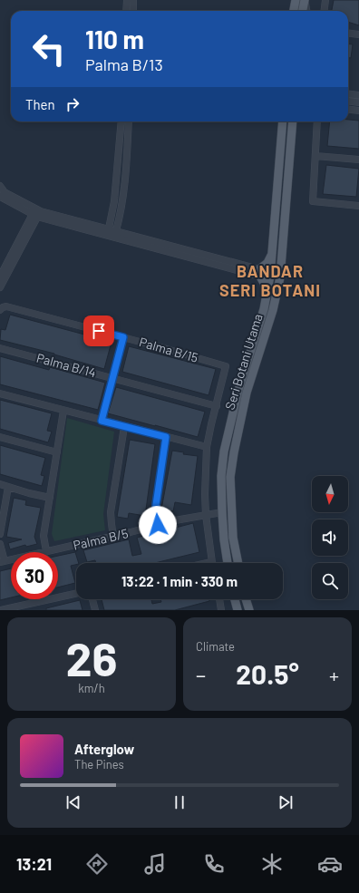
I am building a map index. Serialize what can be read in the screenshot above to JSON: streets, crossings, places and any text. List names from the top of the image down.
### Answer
{
  "streets": {
    "main road": ["Seri Botani Utama"],
    "street": ["Palma B/15", "Palma B/14", "Palma B/5"]
  },
  "crossings": [
    ["Palma B/15", "Palma B/14"],
    ["Seri Botani Utama", "Palma B/5"]
  ],
  "districts": ["BANDAR SERI BOTANI"],
  "north": "bottom",
  "page": {
    "turn": ["110 m", "Palma B/13"],
    "then": "Then",
    "limit": "30",
    "trip": "13:22 · 1 min · 330 m",
    "tile": [
      ["26", "km/h"],
      "Climate"
    ],
    "heat": ["−", "20.5°", "+"],
    "song": ["Afterglow", "The Pines"],
    "tabs": "13:21"
  }
}
